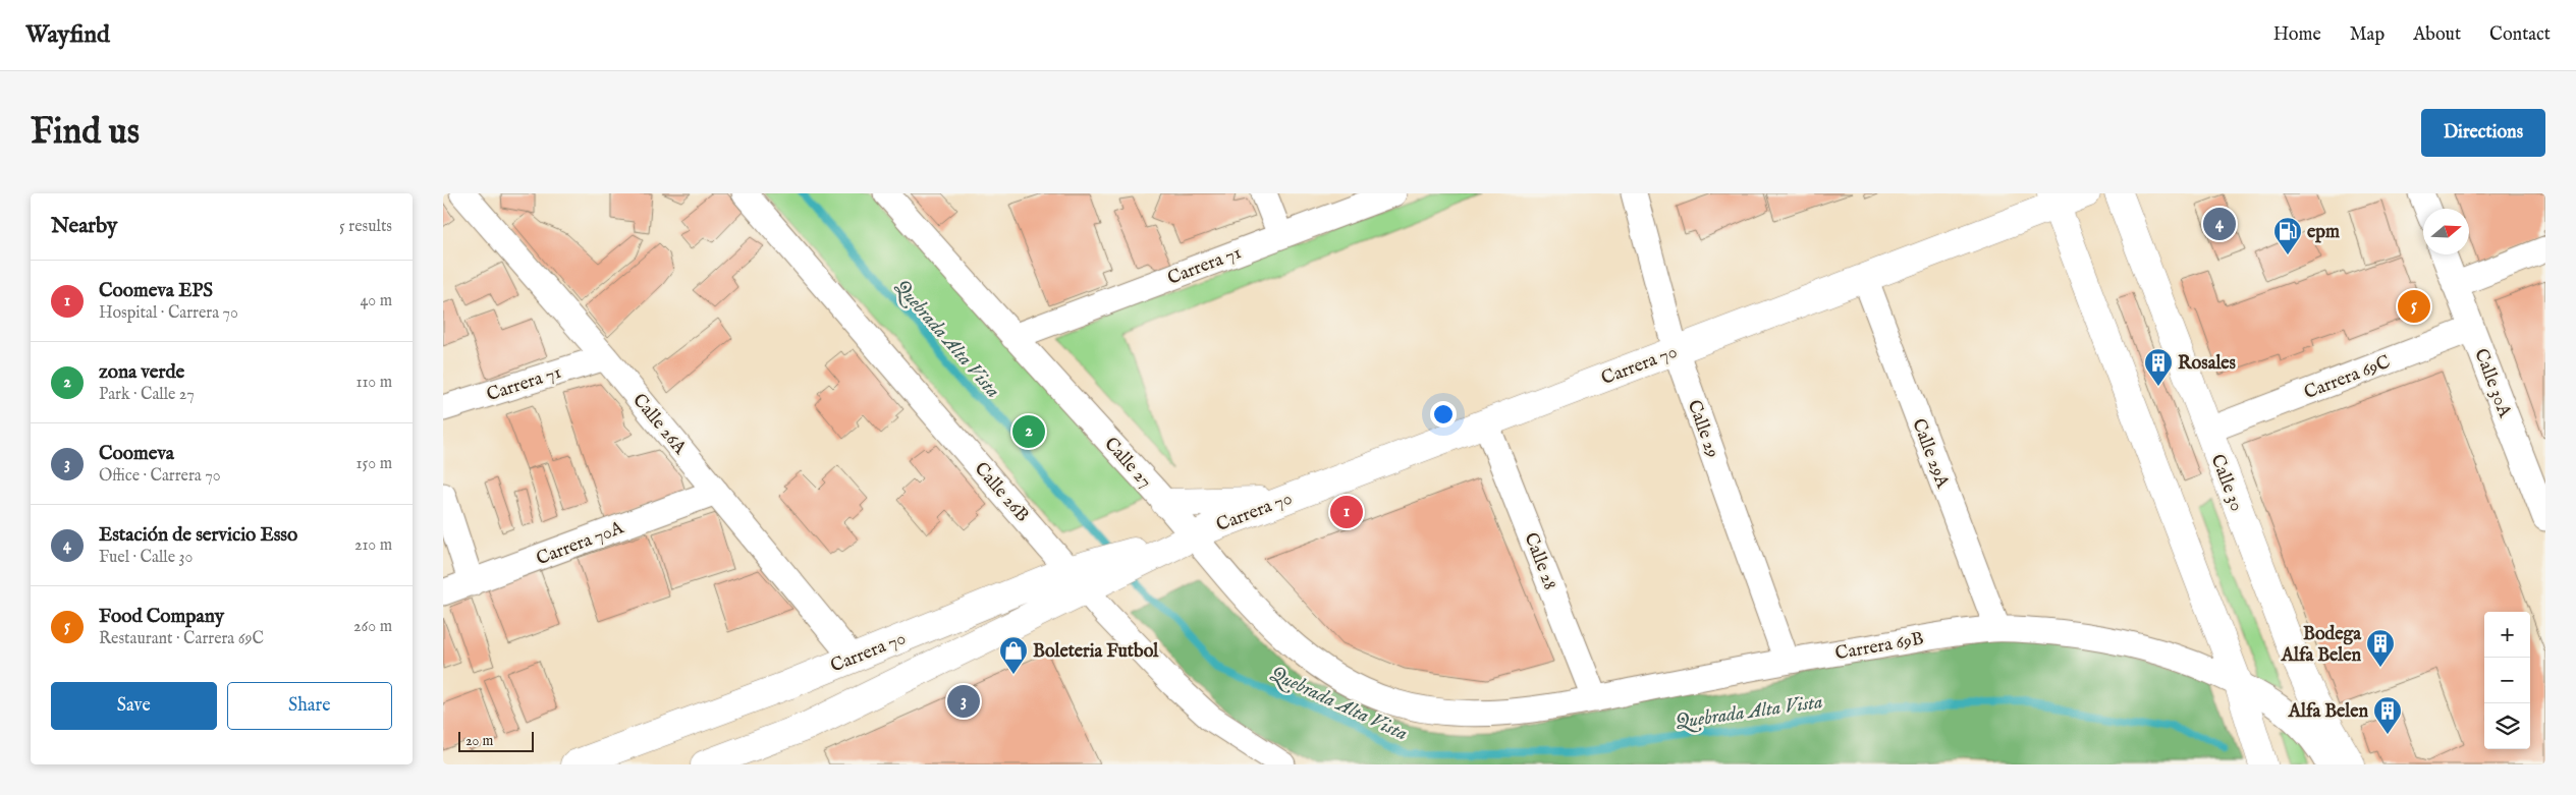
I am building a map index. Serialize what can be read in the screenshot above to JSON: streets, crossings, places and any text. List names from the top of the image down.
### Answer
{
  "streets": {
    "main road": ["Carrera 70", "Calle 30"],
    "street": [
      "Carrera 71",
      "Carrera 69C",
      "Calle 30A",
      "Calle 26A",
      "Calle 29",
      "Calle 29A",
      "Calle 27",
      "Calle 26B",
      "Carrera 70A",
      "Calle 28",
      "Carrera 69B"
    ]
  },
  "crossings": [
    ["Carrera 71", "Calle 26A"],
    ["Carrera 71", "Calle 27"],
    ["Carrera 70", "Calle 26A"],
    ["Carrera 70", "Calle 29"],
    ["Carrera 70", "Calle 29A"],
    ["Carrera 70", "Calle 27"],
    ["Carrera 70", "Calle 26B"],
    ["Carrera 70", "Calle 28"],
    ["Carrera 69C", "Calle 30A"],
    ["Calle 26A", "Carrera 70A"],
    ["Calle 29", "Carrera 69B"],
    ["Calle 29A", "Carrera 69B"],
    ["Calle 27", "Carrera 69B"],
    ["Calle 28", "Carrera 69B"]
  ],
  "water": ["Quebrada Alta Vista"],
  "places": {
    "fuel station": ["epm"],
    "building": ["Rosales", "Bodega Alfa Belen", "Alfa Belen"],
    "shop": ["Boleteria Futbol"]
  },
  "scale_bar": "20 m",
  "north": "right",
  "page": {
    "header": "Wayfind",
    "nav": [
      "Home",
      "Map",
      "About",
      "Contact"
    ],
    "buttons": [
      "Directions",
      ["Save", "Share"]
    ],
    "title": "Find us",
    "heading": ["Nearby", "5 results"],
    "pins": [
      "4",
      "5",
      "2",
      "1",
      "3"
    ],
    "list": [
      {
        "mark": "1",
        "name": "Coomeva EPS",
        "note": "Hospital · Carrera 70",
        "value": "40 m"
      },
      {
        "mark": "2",
        "name": "zona verde",
        "note": "Park · Calle 27",
        "value": "110 m"
      },
      {
        "mark": "3",
        "name": "Coomeva",
        "note": "Office · Carrera 70",
        "value": "150 m"
      },
      {
        "mark": "4",
        "name": "Estación de servicio Esso",
        "note": "Fuel · Calle 30",
        "value": "210 m"
      },
      {
        "mark": "5",
        "name": "Food Company",
        "note": "Restaurant · Carrera 69C",
        "value": "260 m"
      }
    ],
    "map_buttons": ["+", "−"],
    "scale": "20 m"
  }
}
